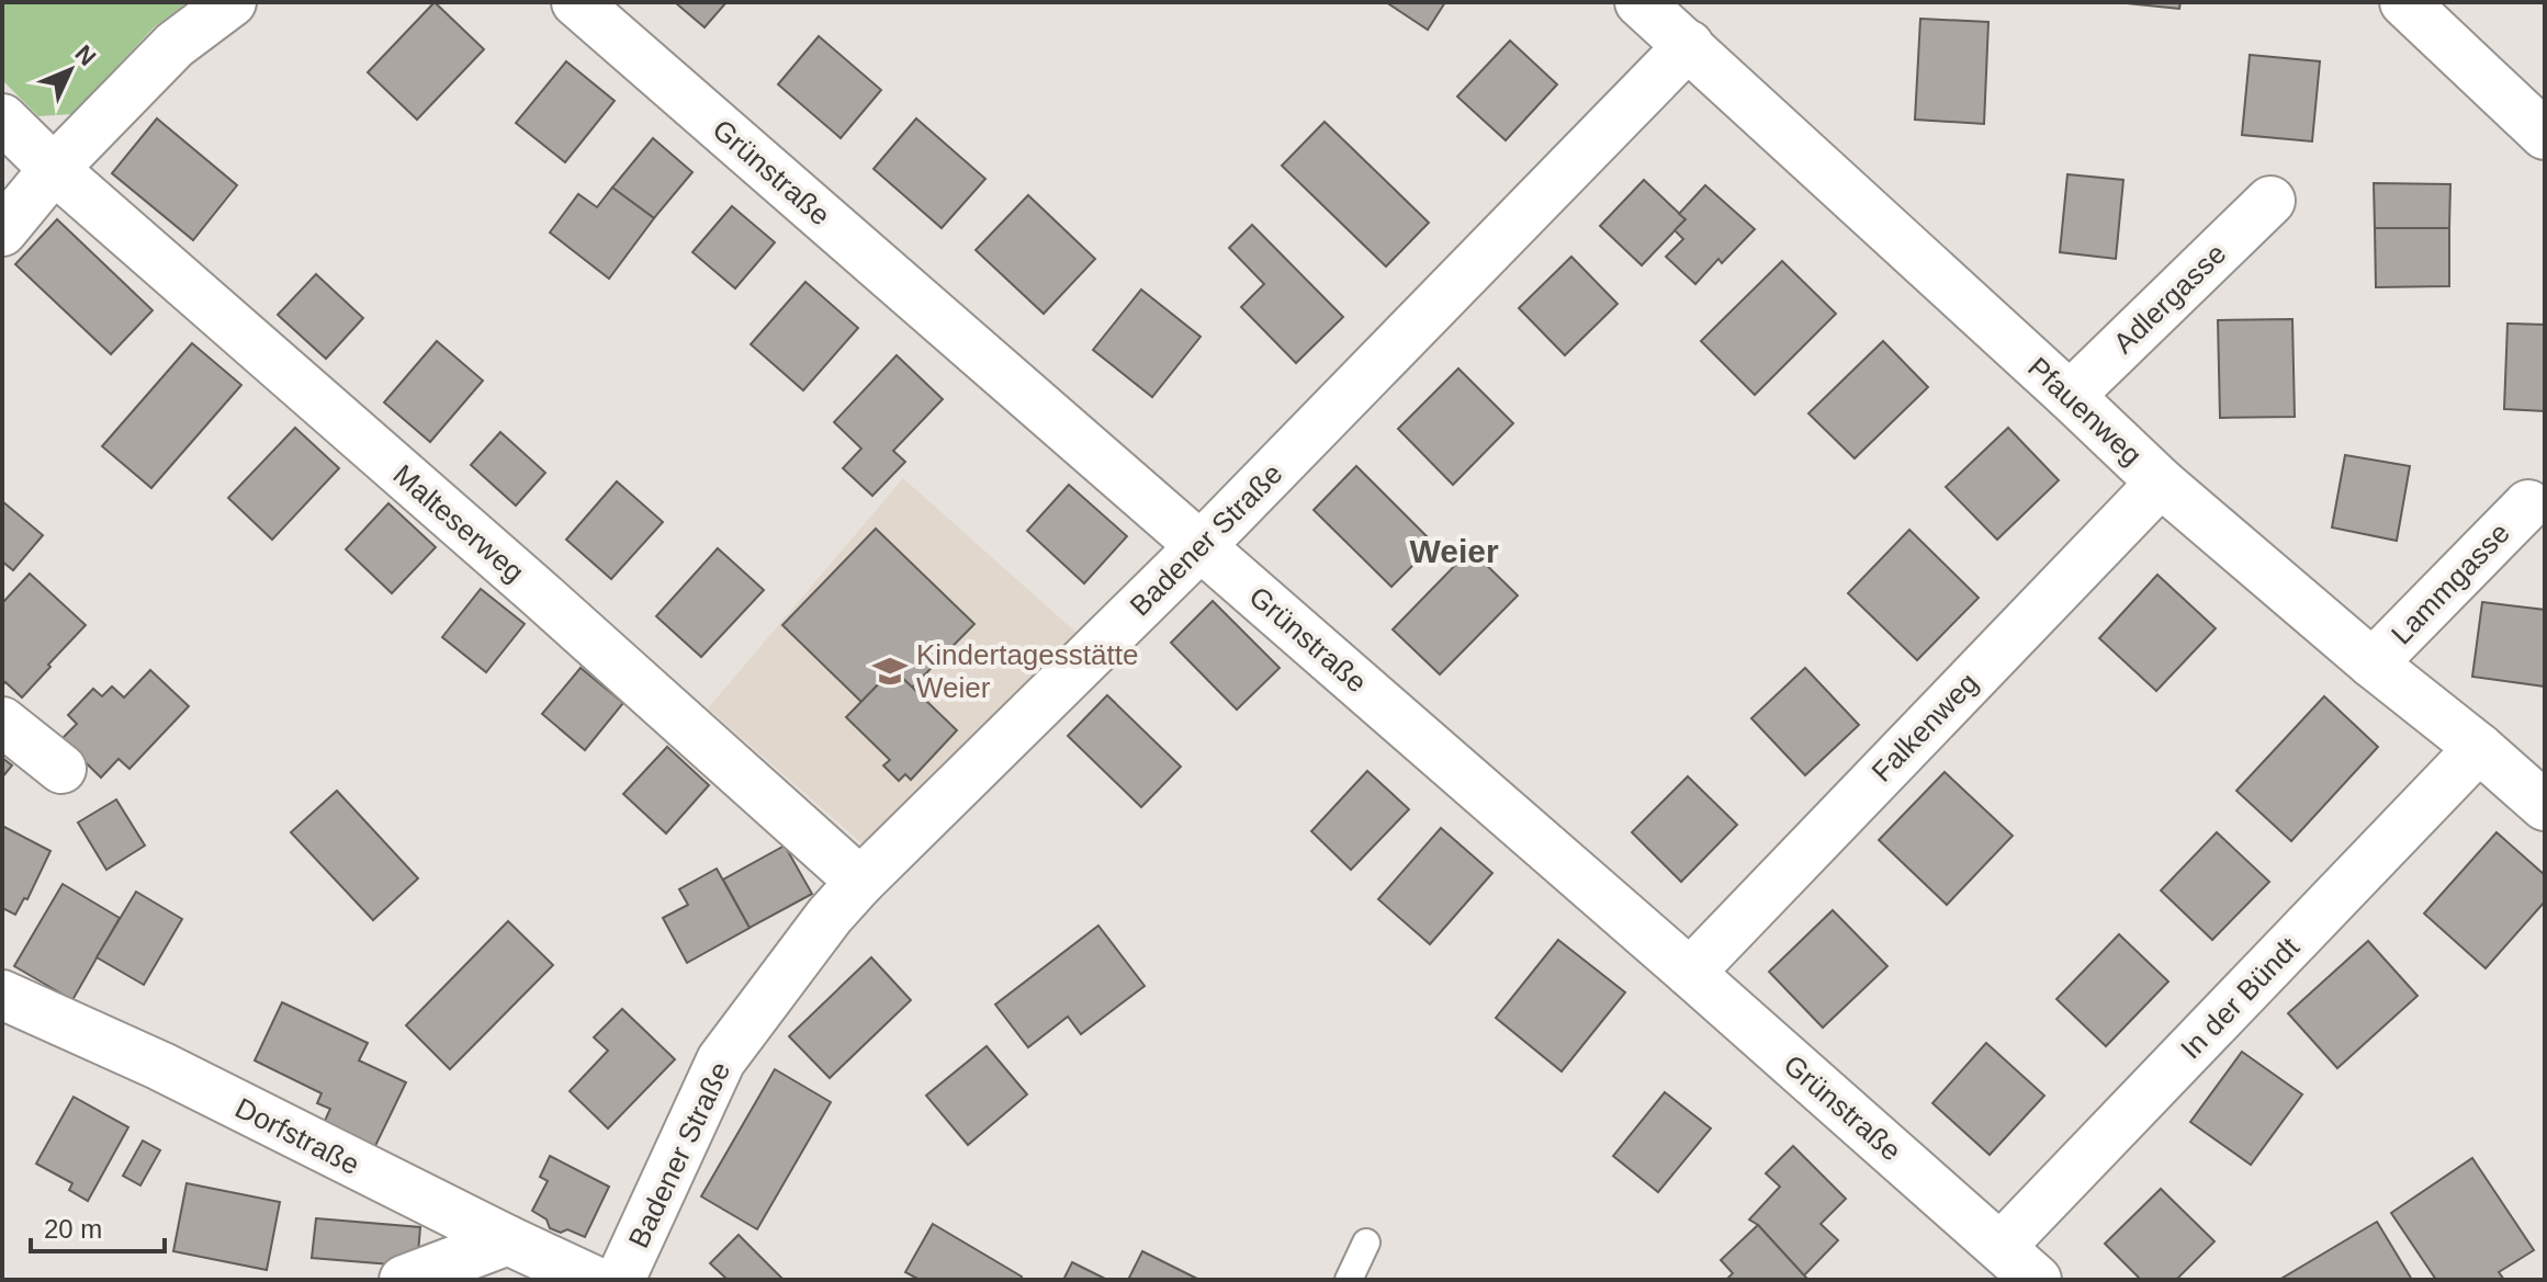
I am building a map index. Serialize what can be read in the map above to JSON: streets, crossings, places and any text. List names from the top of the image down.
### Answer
{
  "streets": {
    "street": [
      "Grünstraße",
      "Adlergasse",
      "Pfauenweg",
      "Malteserweg",
      "Badener Straße",
      "Lammgasse",
      "Falkenweg",
      "In der Bündt",
      "Dorfstraße"
    ]
  },
  "crossings": [
    ["Grünstraße", "Badener Straße"],
    ["Grünstraße", "Falkenweg"],
    ["Grünstraße", "In der Bündt"],
    ["Adlergasse", "Pfauenweg"],
    ["Pfauenweg", "Badener Straße"],
    ["Pfauenweg", "Lammgasse"],
    ["Pfauenweg", "Falkenweg"],
    ["Pfauenweg", "In der Bündt"],
    ["Malteserweg", "Badener Straße"]
  ],
  "districts": ["Weier"],
  "places": {
    "school or university": ["Kindertagesstätte Weier"]
  },
  "scale_bar": "20 m",
  "north": "top right"
}
